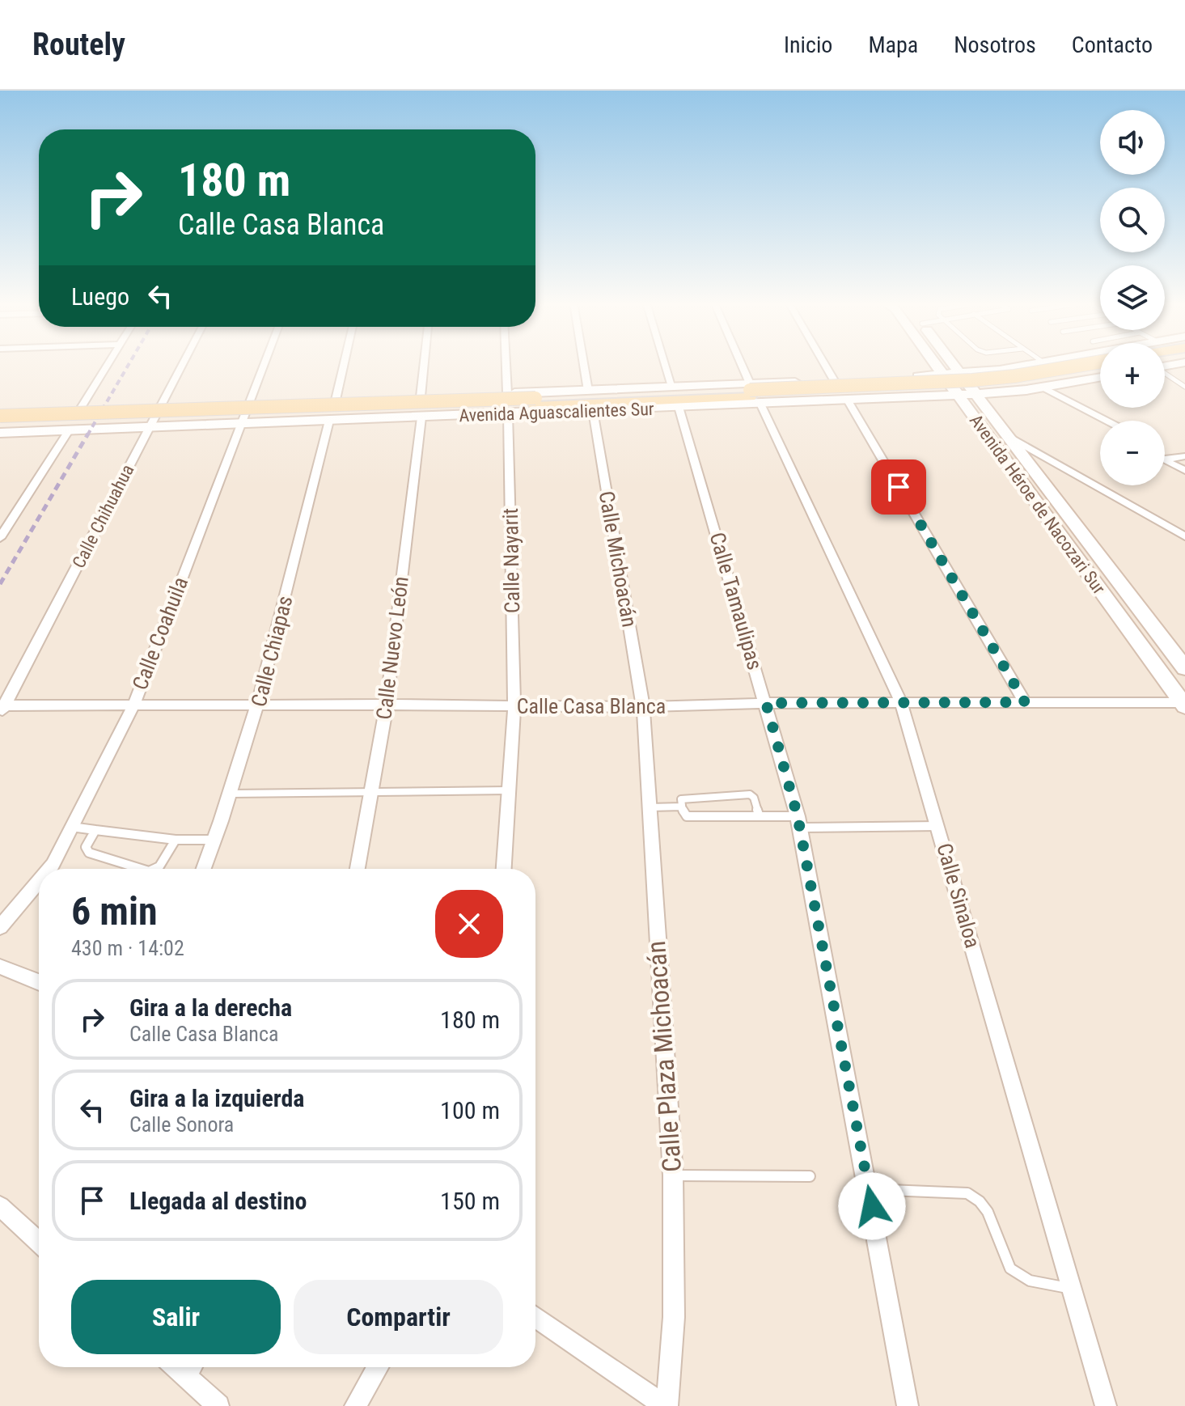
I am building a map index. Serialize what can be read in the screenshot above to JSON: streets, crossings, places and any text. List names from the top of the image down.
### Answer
{
  "streets": {
    "main road": ["Avenida Aguascalientes Sur"],
    "street": [
      "Avenida Héroe de Nacozari Sur",
      "Calle Chihuahua",
      "Calle Michoacán",
      "Calle Nayarit",
      "Calle Tamaulipas",
      "Calle Coahuila",
      "Calle Nuevo León",
      "Calle Chiapas",
      "Calle Casa Blanca",
      "Calle Sinaloa",
      "Calle Plaza Michoacán"
    ]
  },
  "crossings": [
    ["Avenida Aguascalientes Sur", "Avenida Héroe de Nacozari Sur"],
    ["Avenida Aguascalientes Sur", "Calle Chihuahua"],
    ["Avenida Aguascalientes Sur", "Calle Michoacán"],
    ["Avenida Aguascalientes Sur", "Calle Nayarit"],
    ["Avenida Aguascalientes Sur", "Calle Tamaulipas"],
    ["Avenida Aguascalientes Sur", "Calle Coahuila"],
    ["Avenida Aguascalientes Sur", "Calle Nuevo León"],
    ["Avenida Aguascalientes Sur", "Calle Chiapas"],
    ["Avenida Aguascalientes Sur", "Calle Sinaloa"],
    ["Avenida Héroe de Nacozari Sur", "Calle Casa Blanca"],
    ["Calle Chihuahua", "Calle Casa Blanca"],
    ["Calle Michoacán", "Calle Casa Blanca"],
    ["Calle Michoacán", "Calle Plaza Michoacán"],
    ["Calle Nayarit", "Calle Casa Blanca"],
    ["Calle Tamaulipas", "Calle Casa Blanca"],
    ["Calle Coahuila", "Calle Casa Blanca"],
    ["Calle Nuevo León", "Calle Casa Blanca"],
    ["Calle Chiapas", "Calle Casa Blanca"],
    ["Calle Casa Blanca", "Calle Sinaloa"],
    ["Calle Casa Blanca", "Calle Plaza Michoacán"]
  ],
  "page": {
    "header": "Routely",
    "nav": [
      "Inicio",
      "Mapa",
      "Nosotros",
      "Contacto"
    ],
    "map_buttons": ["+", "−"],
    "turn": ["180 m", "Calle Casa Blanca"],
    "then": "Luego",
    "heading": ["6 min", "430 m · 14:02"],
    "list": [
      {
        "name": "Gira a la derecha",
        "note": "Calle Casa Blanca",
        "value": "180 m"
      },
      {
        "name": "Gira a la izquierda",
        "note": "Calle Sonora",
        "value": "100 m"
      },
      {
        "name": "Llegada al destino",
        "value": "150 m"
      }
    ],
    "buttons": ["Salir", "Compartir"]
  }
}
